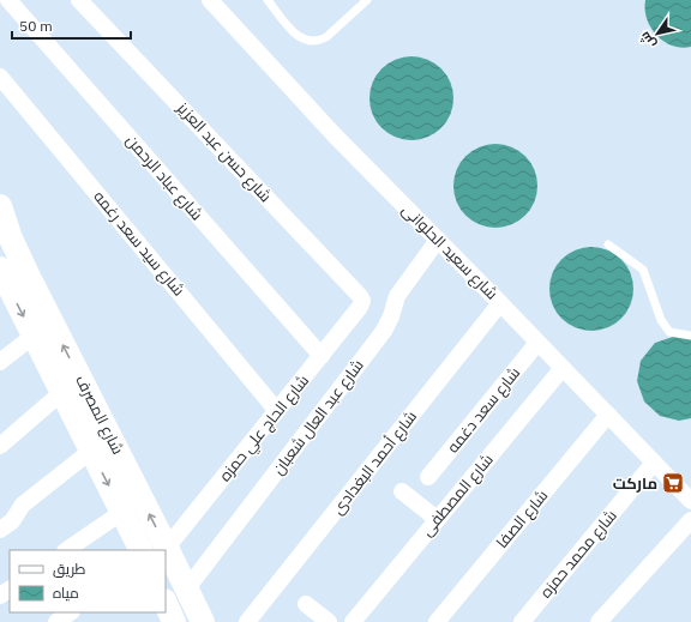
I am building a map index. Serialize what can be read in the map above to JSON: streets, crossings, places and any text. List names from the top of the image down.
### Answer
{
  "streets": {
    "street": [
      "شارع حسن عبد العزيز",
      "شارع عباد الرحمن",
      "شارع سيد سعد رغمه",
      "شارع سعيد الحلوانى",
      "شارع سعد دغمه",
      "شارع المصرف",
      "شارع عبد العال شعبان",
      "شارع الحاج علي حمزه",
      "شارع أحمد البغدادى",
      "شارع المصطفى",
      "شارع الصفا",
      "شارع محمد حمزه"
    ]
  },
  "crossings": [
    ["شارع حسن عبد العزيز", "شارع الحاج علي حمزه"],
    ["شارع عباد الرحمن", "شارع الحاج علي حمزه"],
    ["شارع سيد سعد رغمه", "شارع الحاج علي حمزه"],
    ["شارع سعيد الحلوانى", "شارع سعد دغمه"],
    ["شارع سعيد الحلوانى", "شارع عبد العال شعبان"],
    ["شارع سعيد الحلوانى", "شارع أحمد البغدادى"],
    ["شارع سعيد الحلوانى", "شارع المصطفى"],
    ["شارع سعيد الحلوانى", "شارع الصفا"],
    ["شارع سعيد الحلوانى", "شارع محمد حمزه"],
    ["شارع المصرف", "شارع عبد العال شعبان"],
    ["شارع المصرف", "شارع الحاج علي حمزه"]
  ],
  "places": {
    "supermarket": ["ماركت"]
  },
  "legend": ["طريق", "مياه"],
  "scale_bar": "50 m",
  "north": "bottom left"
}
